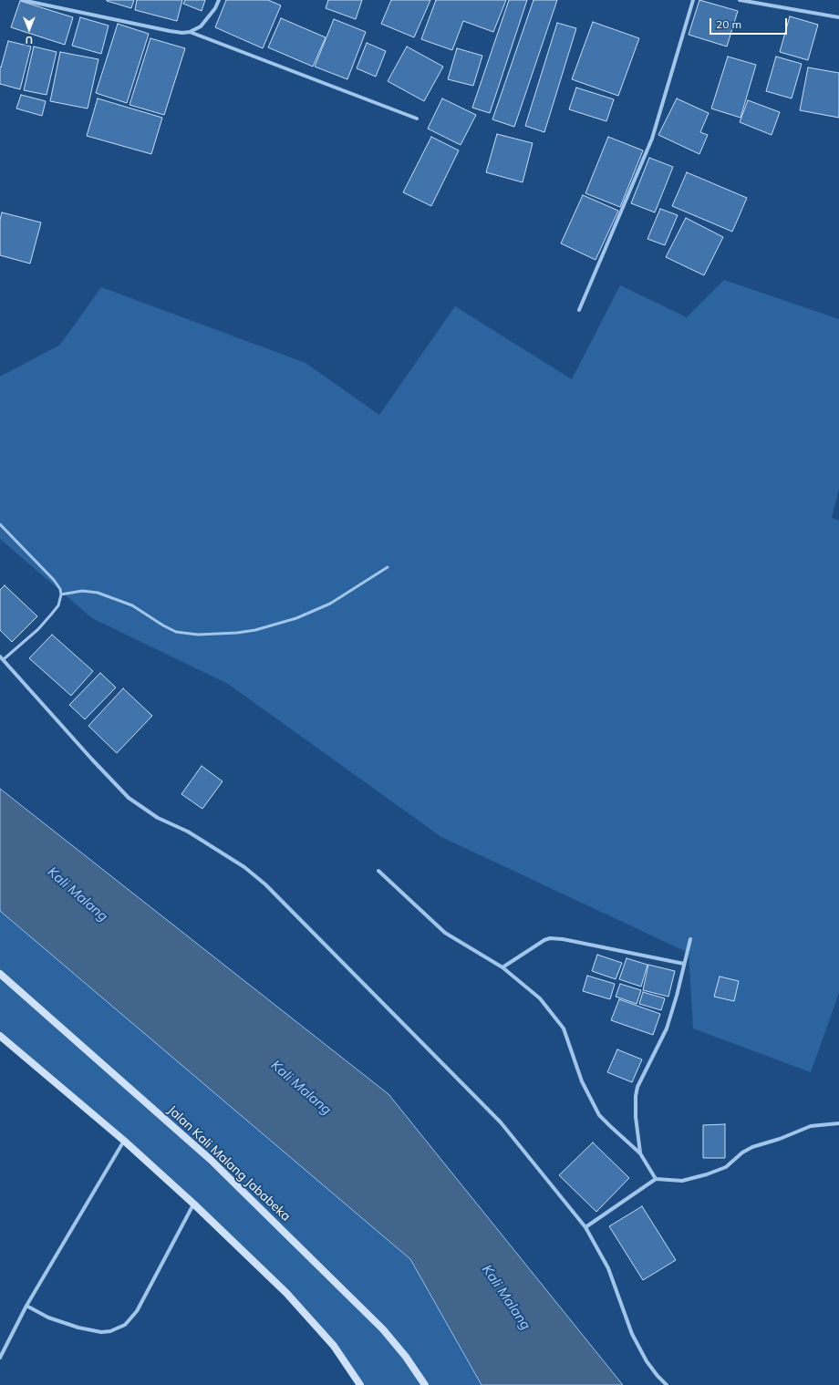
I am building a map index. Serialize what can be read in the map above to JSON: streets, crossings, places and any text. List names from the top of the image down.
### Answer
{
  "streets": {
    "main road": ["Jalan Kali Malang Jababeka"]
  },
  "water": ["Kali Malang"],
  "scale_bar": "20 m",
  "north": "bottom"
}
